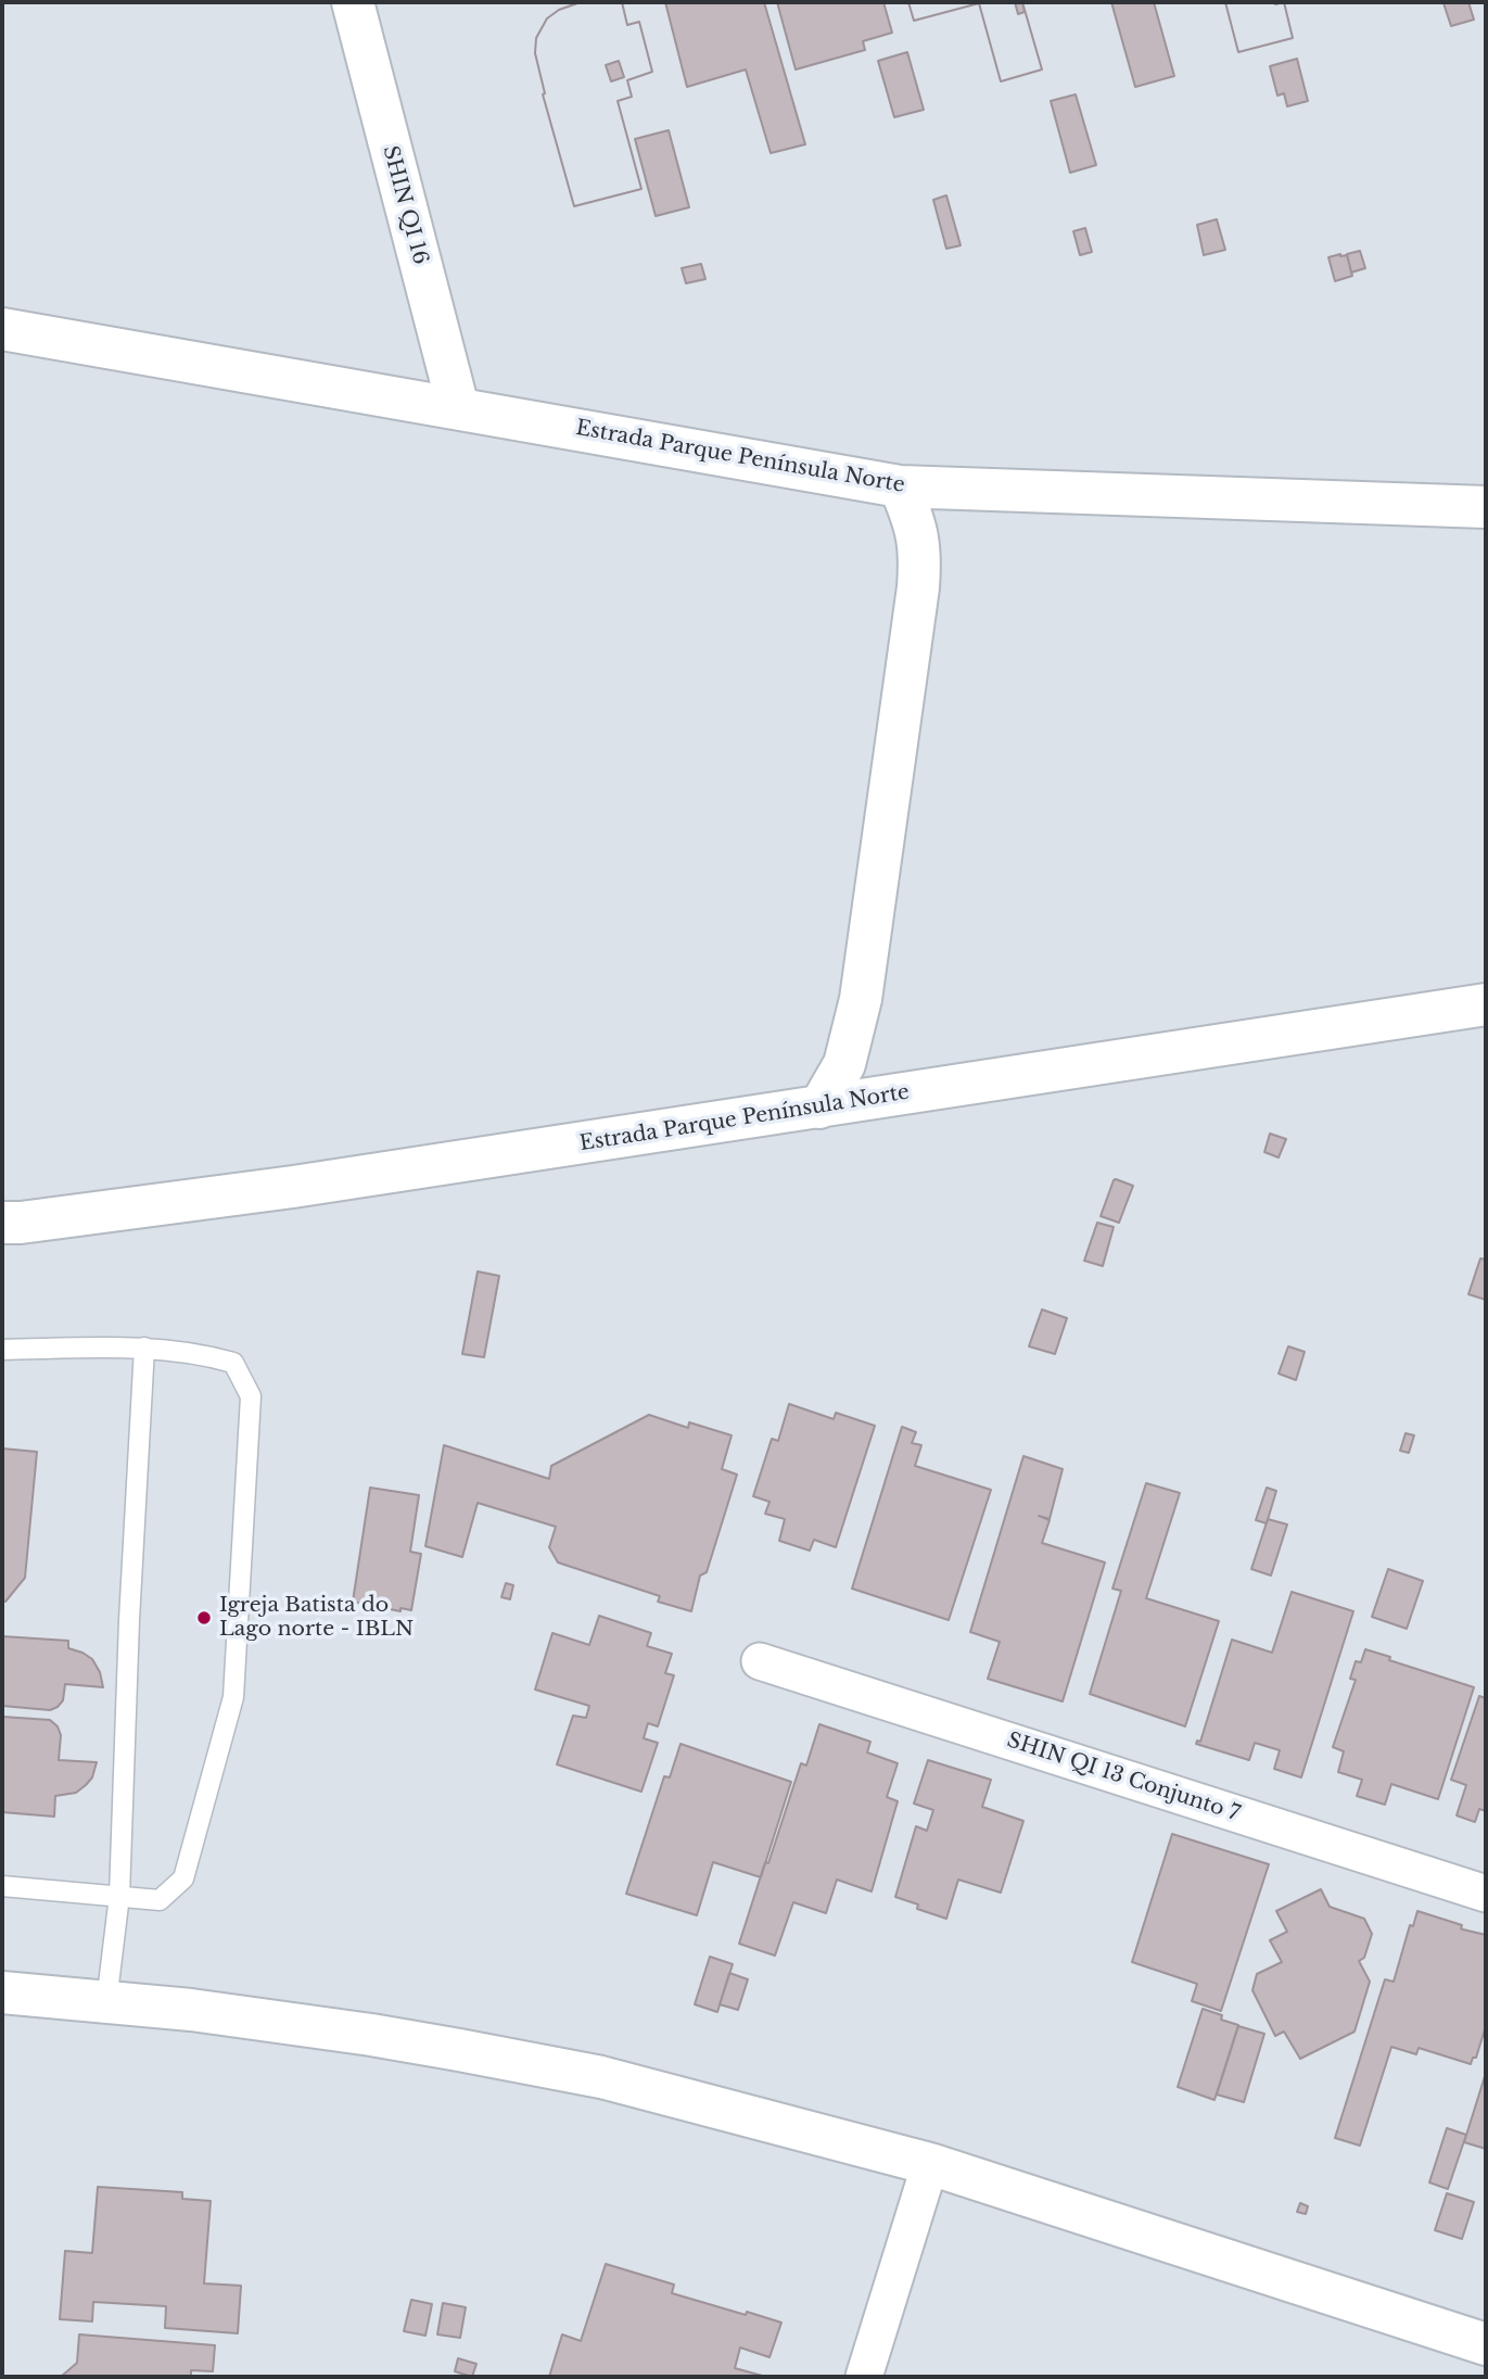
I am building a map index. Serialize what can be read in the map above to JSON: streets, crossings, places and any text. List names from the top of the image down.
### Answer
{
  "streets": {
    "main road": ["SHIN QI 16", "Estrada Parque Península Norte"],
    "street": ["SHIN QI 13 Conjunto 7"]
  },
  "crossings": [
    ["SHIN QI 16", "Estrada Parque Península Norte"]
  ],
  "places": ["Igreja Batista do Lago norte - IBLN"]
}
